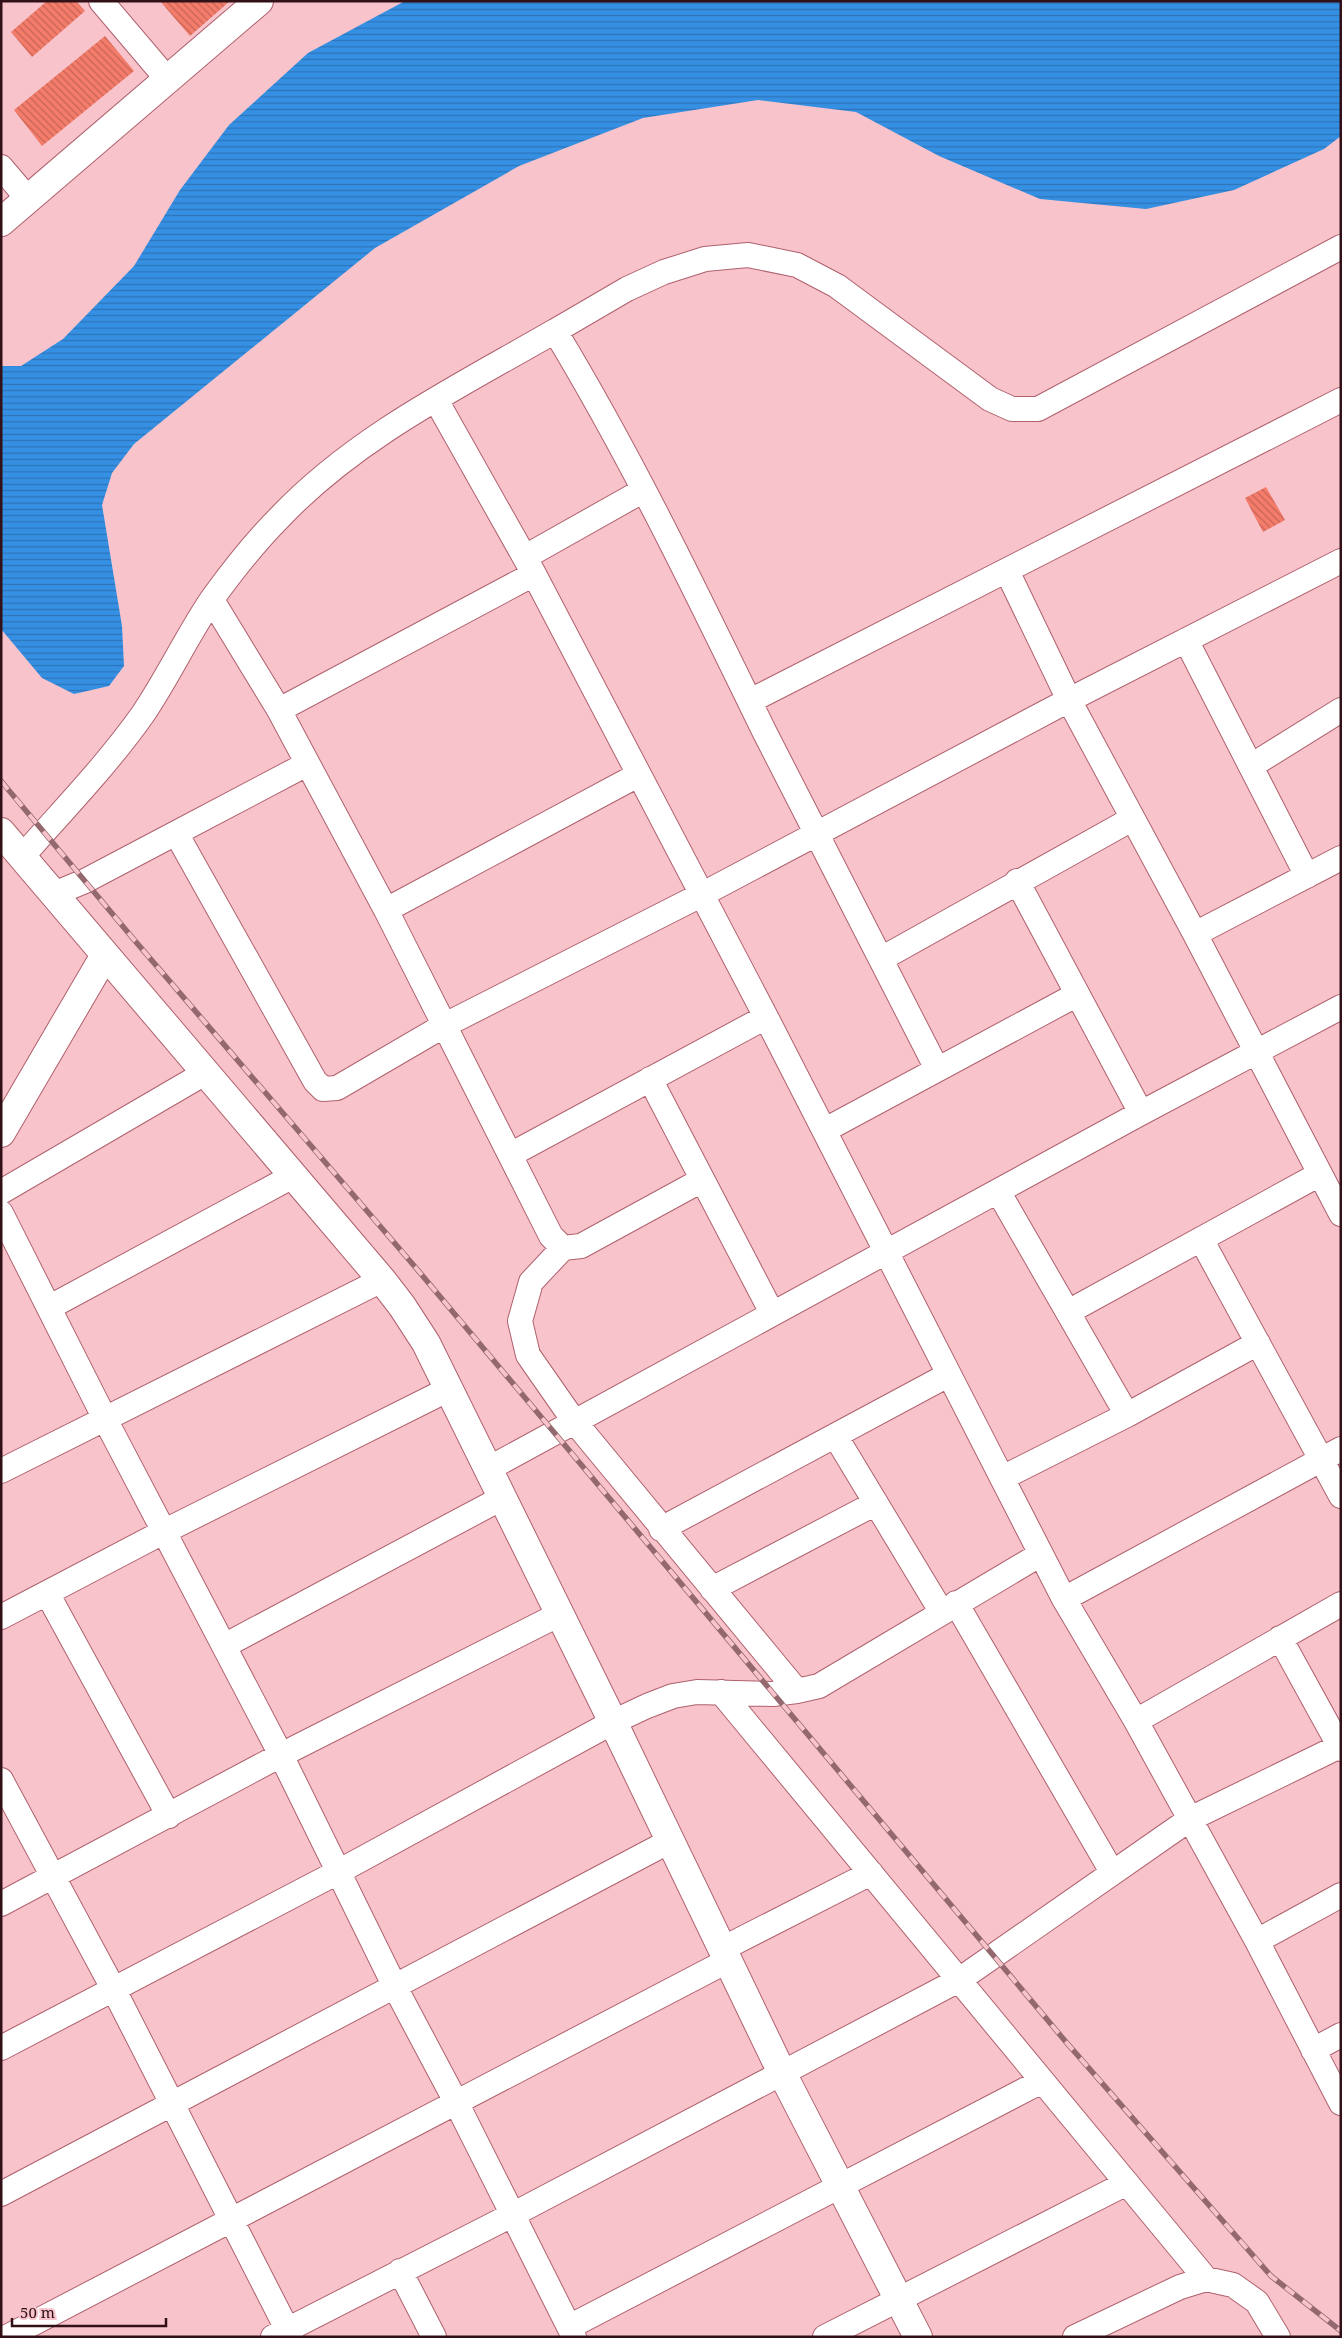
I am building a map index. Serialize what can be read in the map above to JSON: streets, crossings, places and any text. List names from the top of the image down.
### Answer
{
  "scale_bar": "50 m"
}
